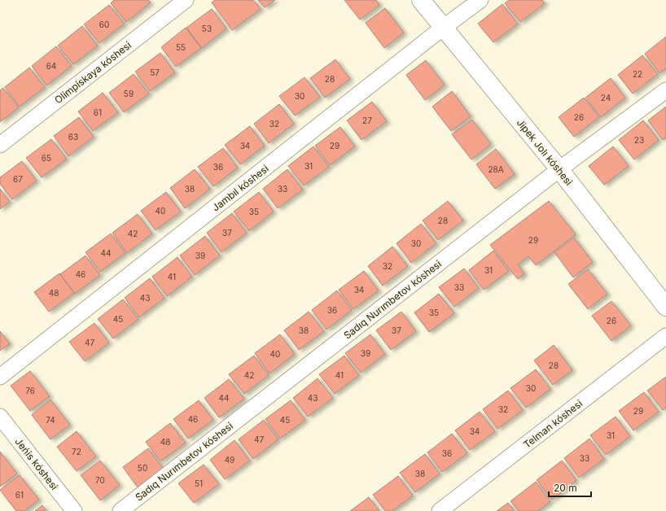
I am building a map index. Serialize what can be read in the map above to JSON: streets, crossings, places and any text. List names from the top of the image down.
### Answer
{
  "streets": {
    "street": [
      "Olimpiskaya kóshesi",
      "Jipek Jolı kóshesi",
      "Jambıl kóshesi",
      "Sadıq Nurımbetov kóshesi",
      "Telman kóshesi",
      "Jeńis kóshesi"
    ]
  },
  "crossings": [
    ["Jipek Jolı kóshesi", "Jambıl kóshesi"],
    ["Jipek Jolı kóshesi", "Sadıq Nurımbetov kóshesi"]
  ],
  "house_numbers": [
    "60",
    "53",
    "55",
    "64",
    "57",
    "22",
    "28",
    "59",
    "30",
    "24",
    "61",
    "26",
    "27",
    "32",
    "63",
    "23",
    "34",
    "29",
    "65",
    "31",
    "36",
    "28A",
    "67",
    "38",
    "33",
    "40",
    "35",
    "28",
    "37",
    "42",
    "29",
    "30",
    "44",
    "39",
    "32",
    "31",
    "46",
    "41",
    "33",
    "34",
    "48",
    "43",
    "36",
    "35",
    "45",
    "26",
    "38",
    "37",
    "47",
    "39",
    "40",
    "28",
    "42",
    "41",
    "30",
    "76",
    "44",
    "43",
    "32",
    "29",
    "46",
    "74",
    "45",
    "34",
    "31",
    "47",
    "48",
    "72",
    "36",
    "33",
    "49",
    "50",
    "38",
    "70",
    "51",
    "61"
  ],
  "scale_bar": "20 m"
}
